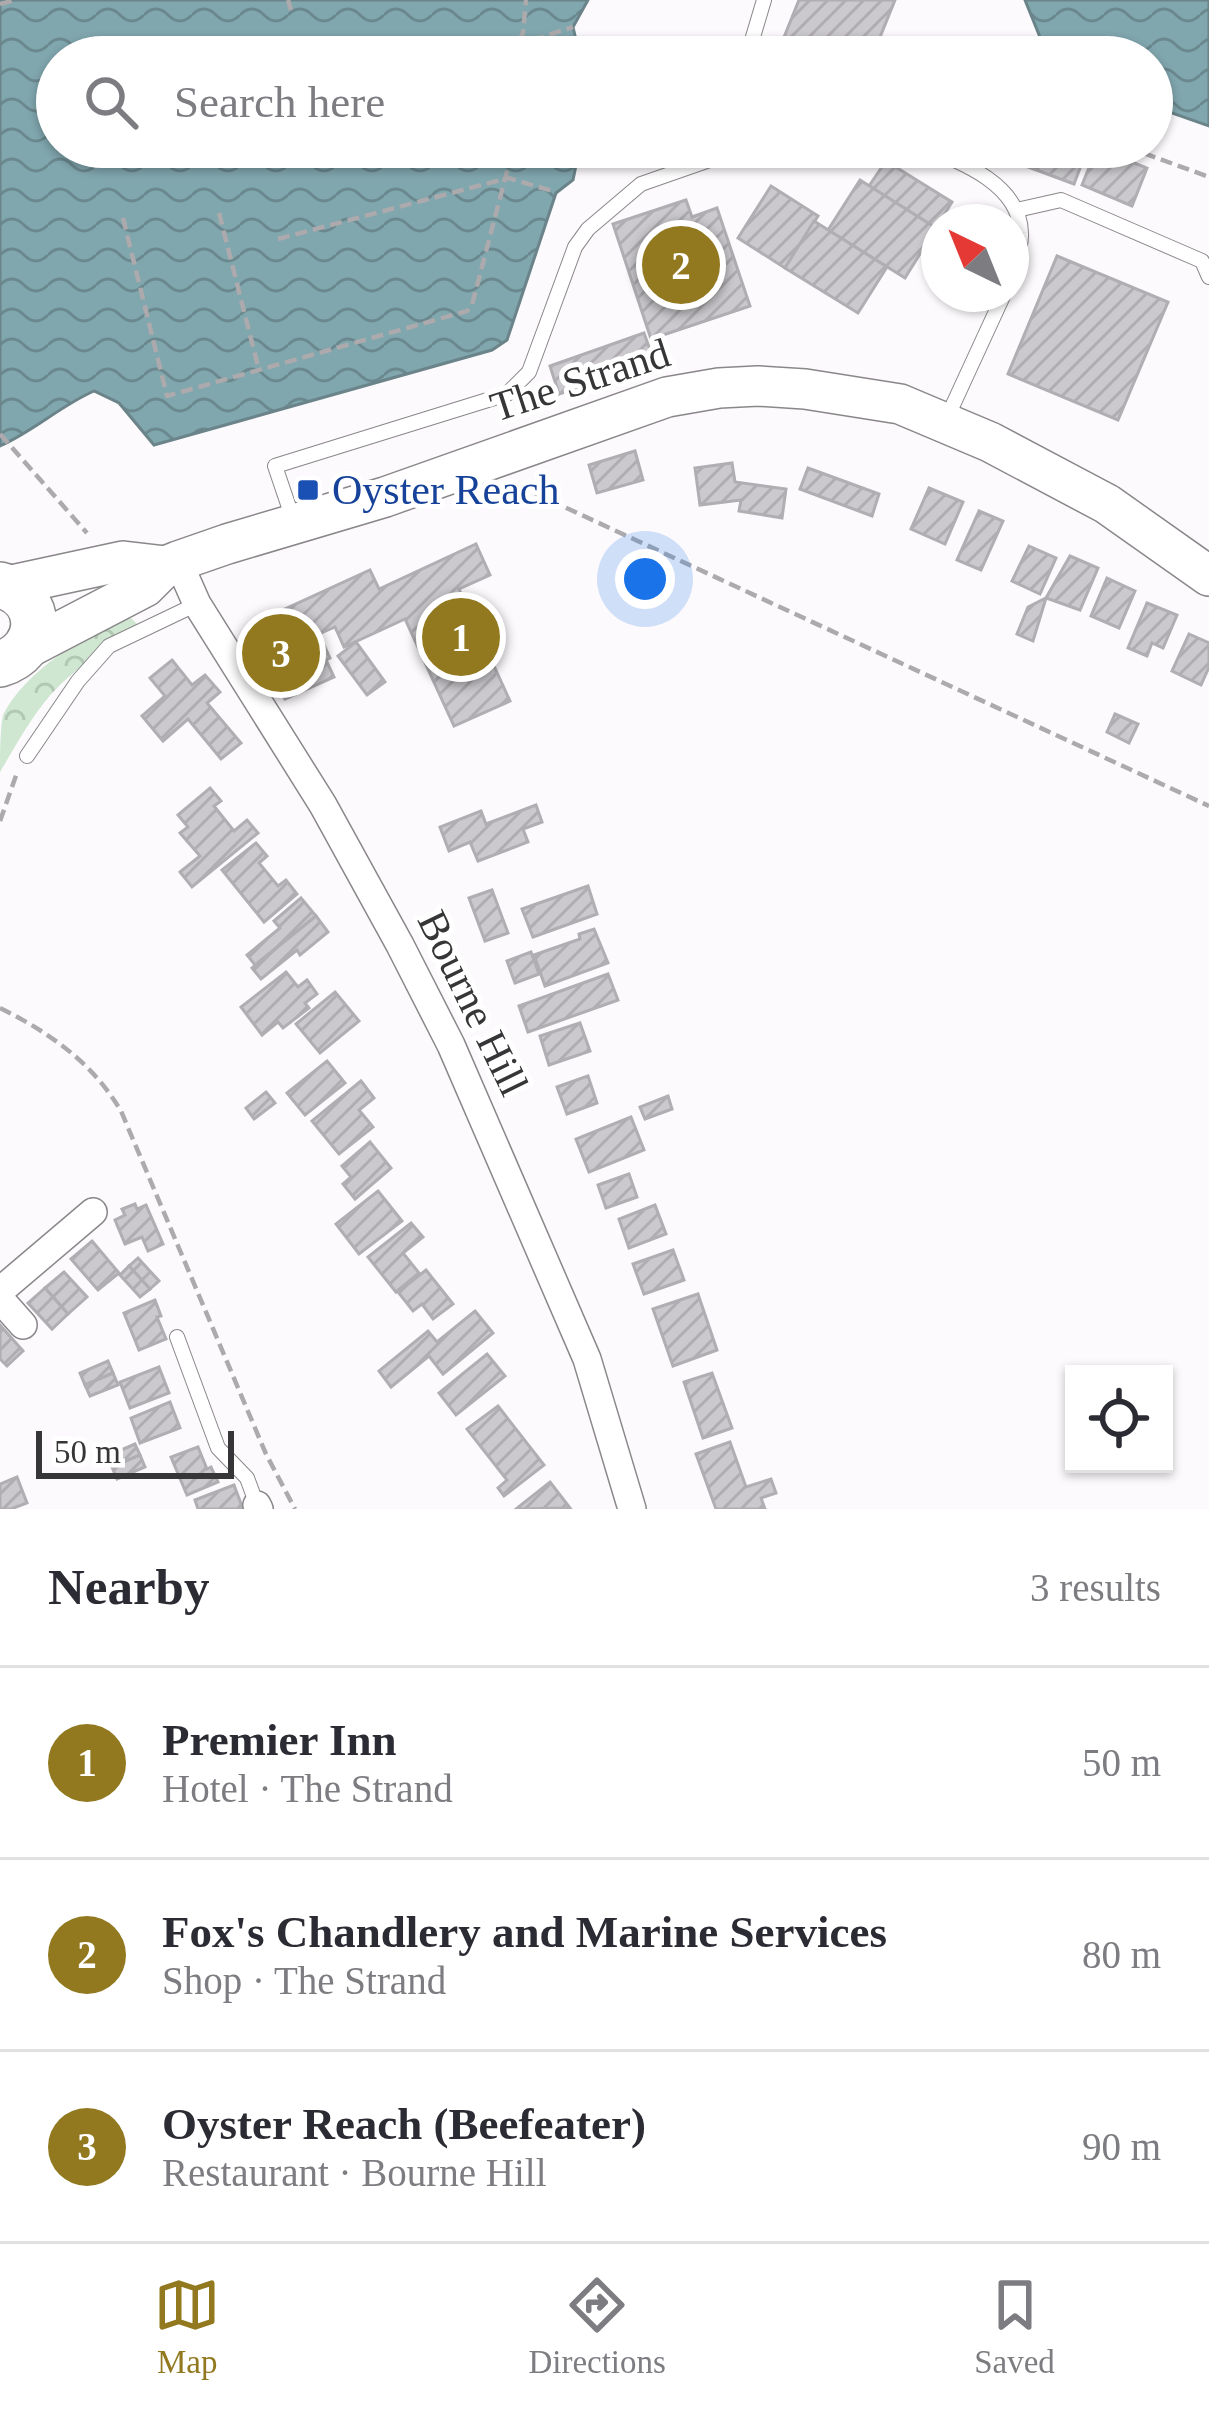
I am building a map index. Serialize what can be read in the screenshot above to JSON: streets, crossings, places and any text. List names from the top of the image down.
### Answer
{
  "streets": {
    "main road": ["The Strand"],
    "street": ["Bourne Hill"]
  },
  "crossings": [
    ["The Strand", "Bourne Hill"]
  ],
  "places": {
    "transit": ["Oyster Reach"]
  },
  "scale_bar": "50 m",
  "north": "top left",
  "page": {
    "search": "Search here",
    "pins": ["2", "1", "3"],
    "scale": "50 m",
    "heading": ["Nearby", "3 results"],
    "list": [
      {
        "mark": "1",
        "name": "Premier Inn",
        "note": "Hotel · The Strand",
        "value": "50 m"
      },
      {
        "mark": "2",
        "name": "Fox's Chandlery and Marine Services",
        "note": "Shop · The Strand",
        "value": "80 m"
      },
      {
        "mark": "3",
        "name": "Oyster Reach (Beefeater)",
        "note": "Restaurant · Bourne Hill",
        "value": "90 m"
      }
    ],
    "nav": ["Map", "Directions", "Saved"]
  }
}
